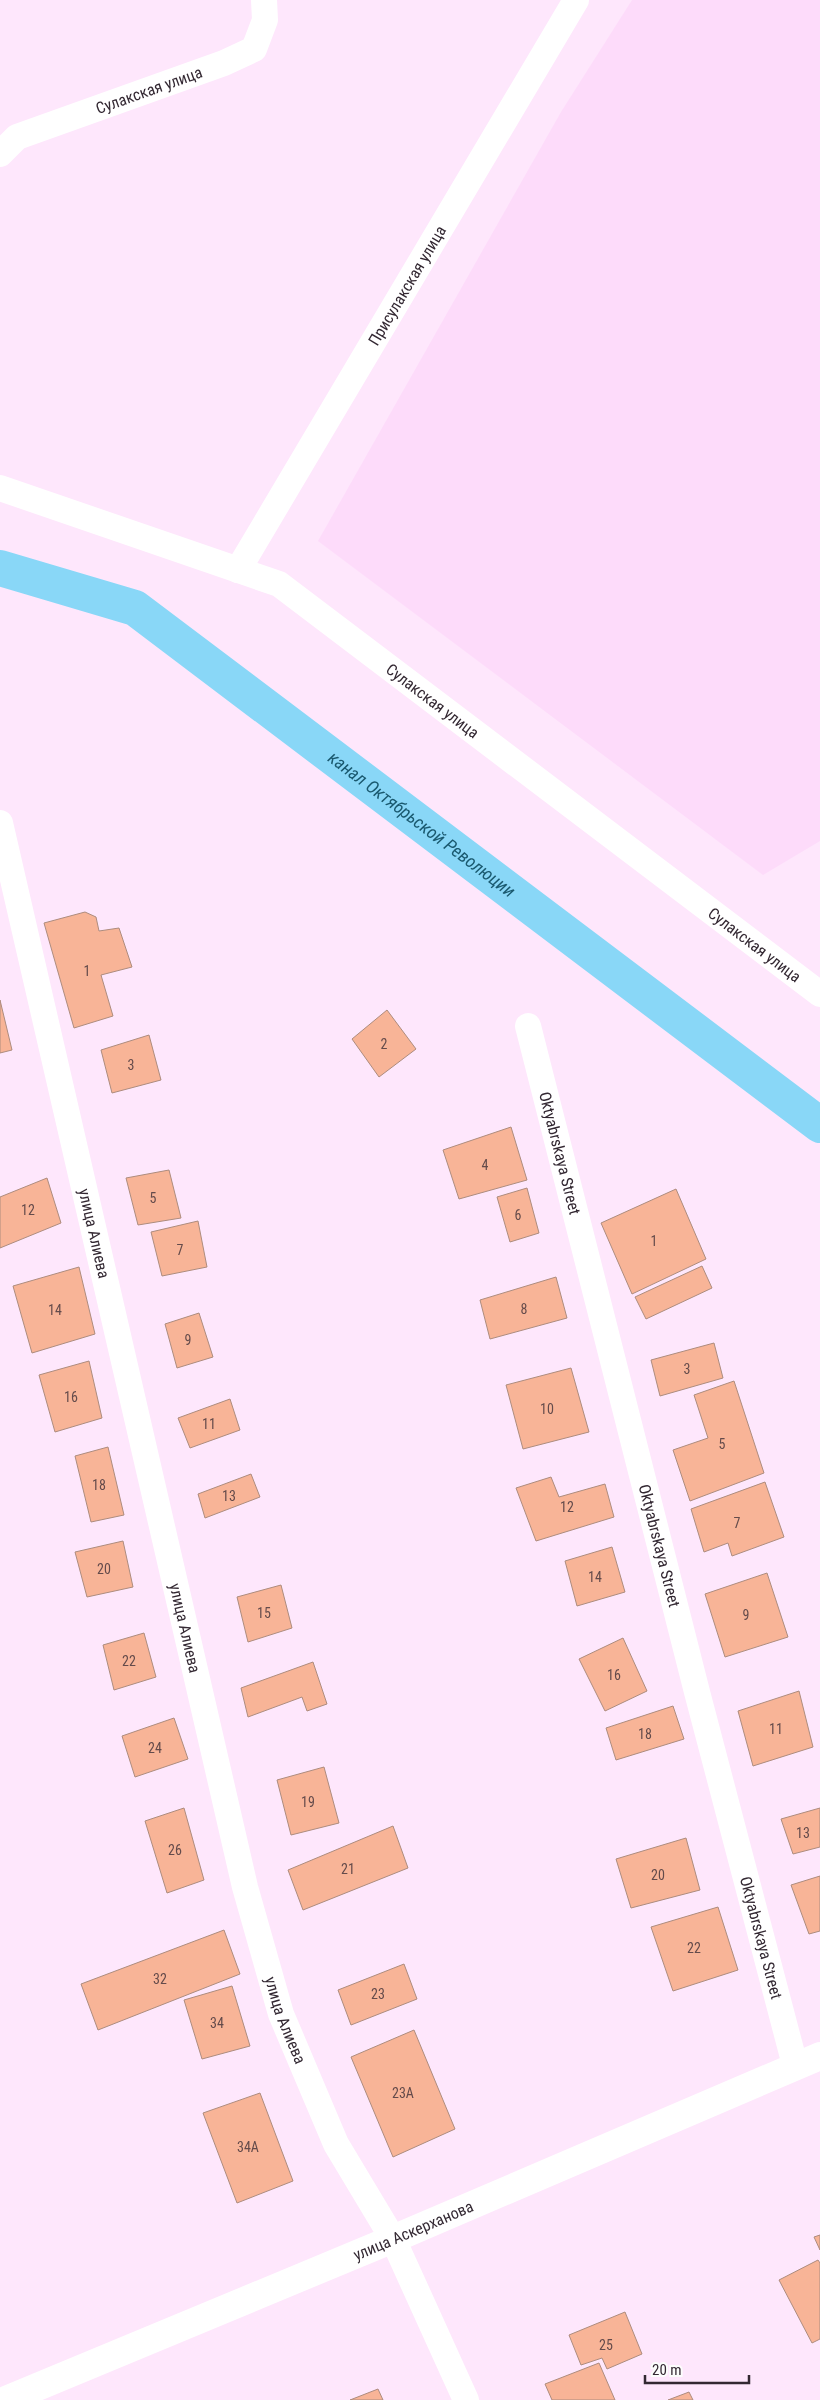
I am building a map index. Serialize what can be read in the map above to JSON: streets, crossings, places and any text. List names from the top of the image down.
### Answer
{
  "streets": {
    "street": [
      "Сулакская улица",
      "Присулакская улица",
      "Oktyabrskaya Street",
      "улица Алиева",
      "улица Аскерханова"
    ]
  },
  "crossings": [
    ["Сулакская улица", "Присулакская улица"],
    ["Oktyabrskaya Street", "улица Аскерханова"],
    ["улица Алиева", "улица Аскерханова"]
  ],
  "water": ["канал Октябрьской Революции"],
  "house_numbers": [
    "1",
    "2",
    "3",
    "4",
    "5",
    "12",
    "6",
    "1",
    "7",
    "8",
    "14",
    "9",
    "3",
    "16",
    "10",
    "11",
    "5",
    "18",
    "13",
    "12",
    "7",
    "20",
    "14",
    "15",
    "9",
    "22",
    "16",
    "11",
    "18",
    "24",
    "19",
    "13",
    "26",
    "21",
    "20",
    "22",
    "32",
    "23",
    "34",
    "23А",
    "34А",
    "25"
  ],
  "scale_bar": "20 m"
}
